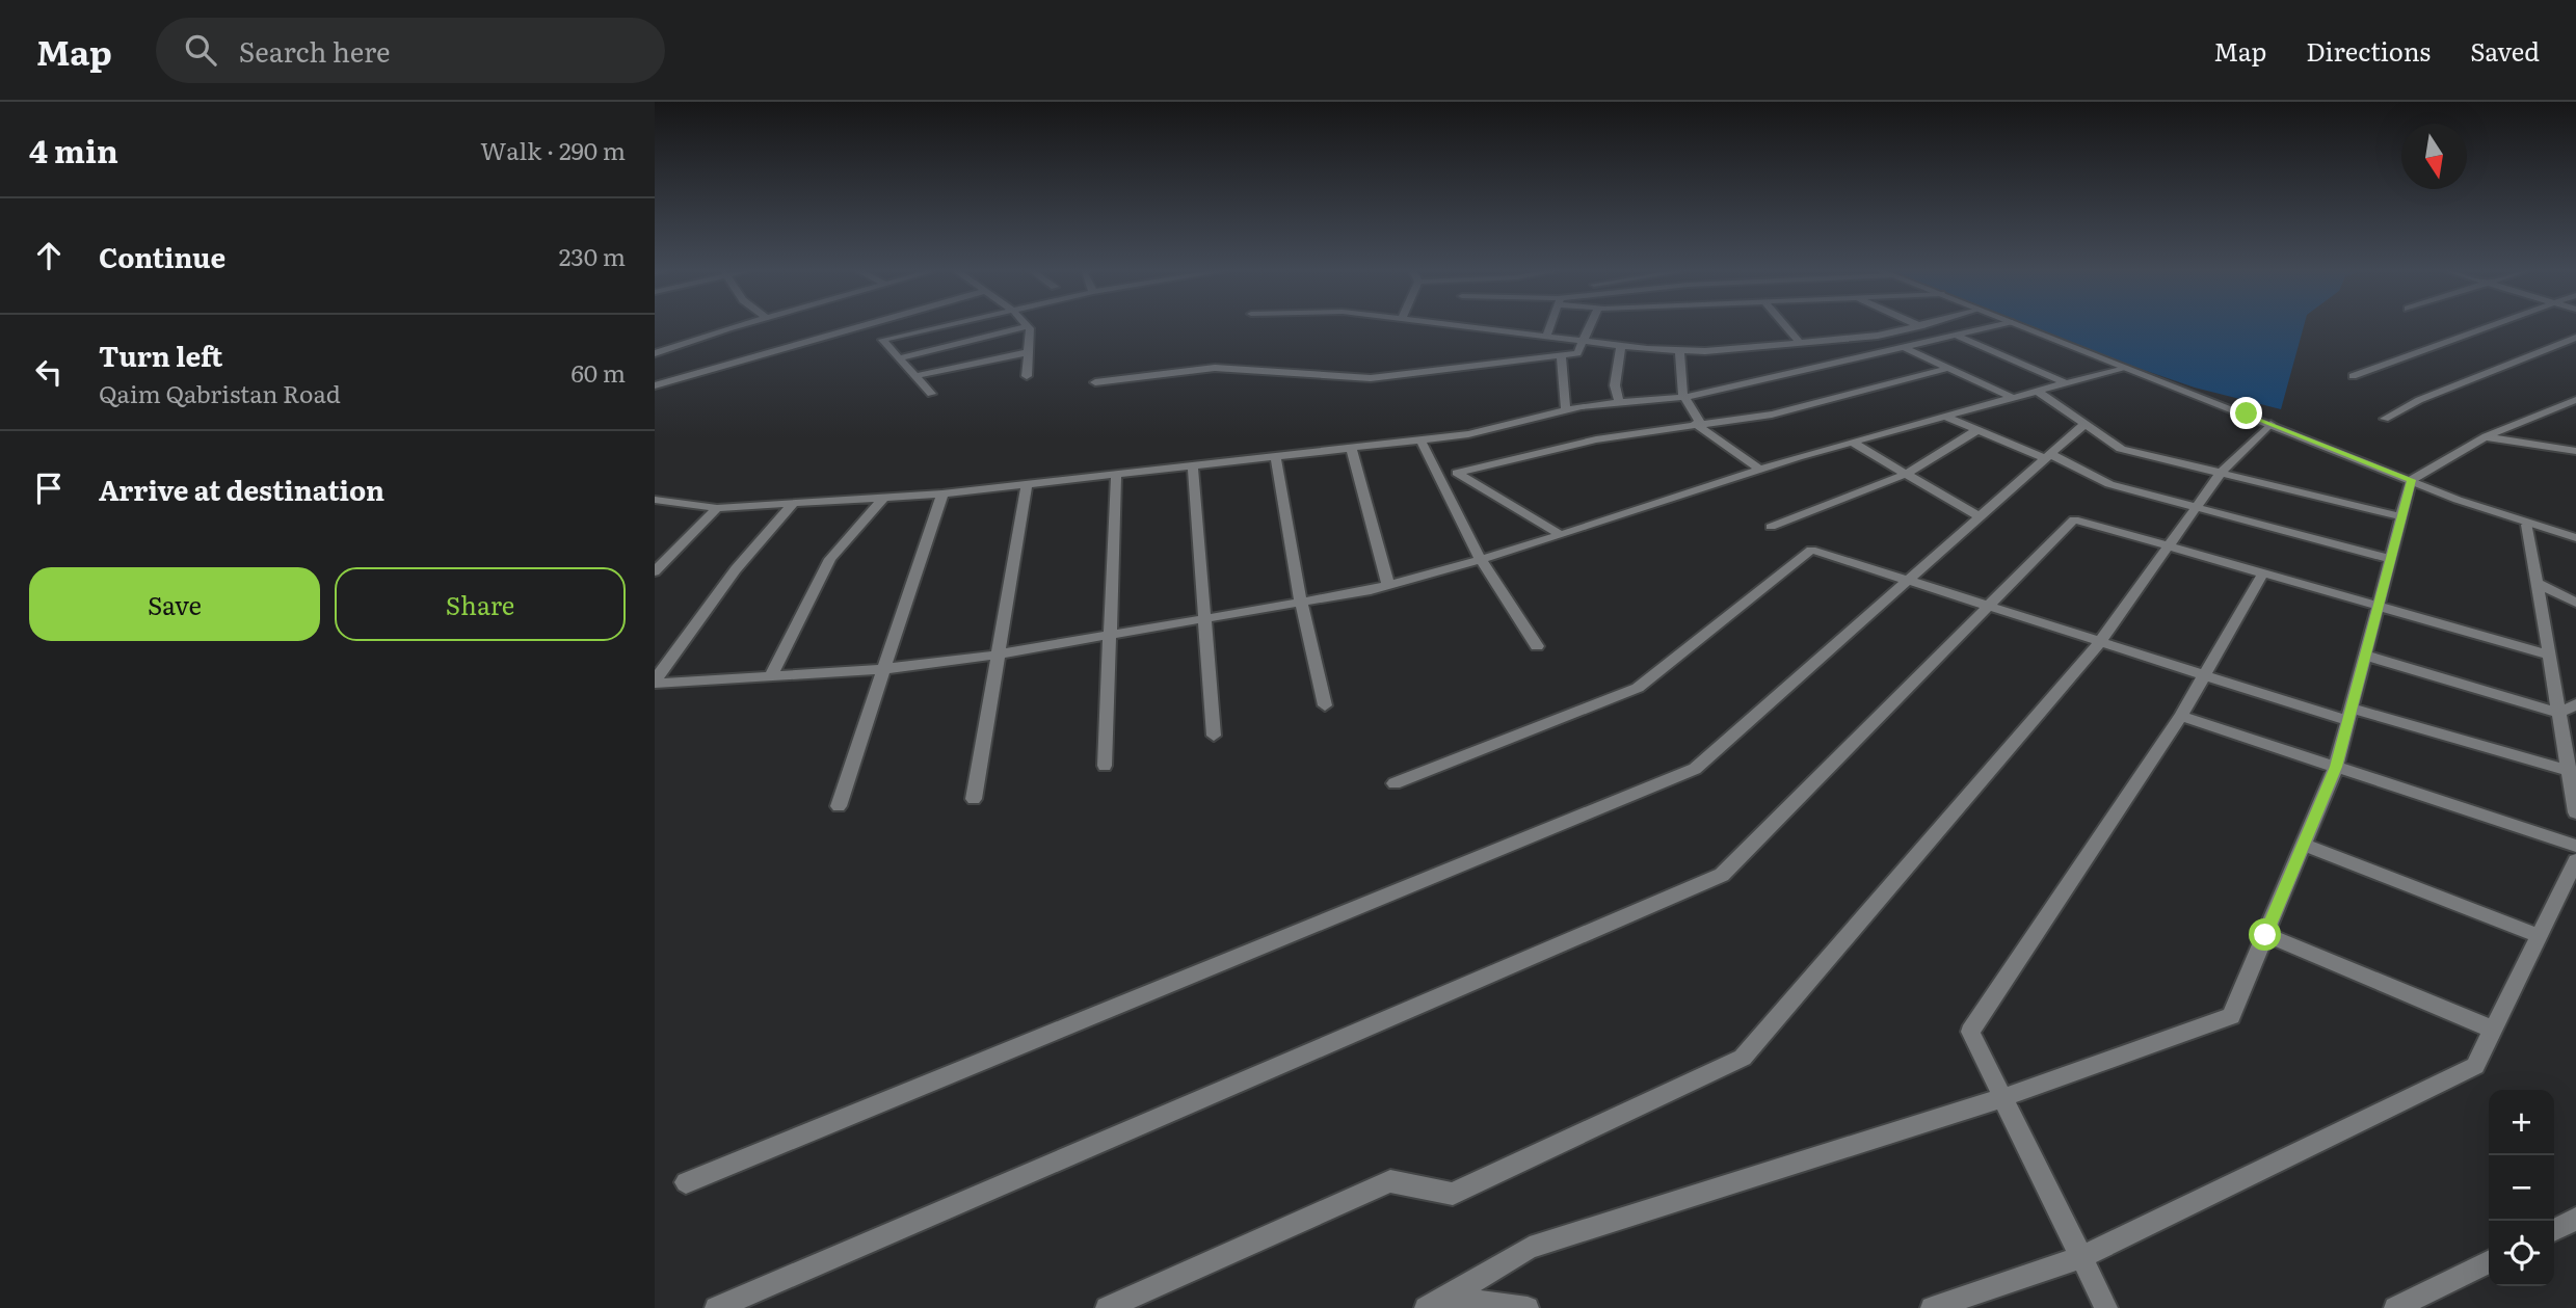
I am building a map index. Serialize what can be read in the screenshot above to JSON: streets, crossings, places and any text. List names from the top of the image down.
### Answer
{
  "north": "bottom",
  "page": {
    "header": "Map",
    "search": "Search here",
    "nav": ["Map", "Directions", "Saved"],
    "heading": ["4 min", "Walk · 290 m"],
    "list": [
      ["Continue", "230 m"],
      ["Turn left", "Qaim Qabristan Road", "60 m"],
      "Arrive at destination"
    ],
    "buttons": ["Save", "Share"],
    "map_buttons": ["+", "−"]
  }
}
